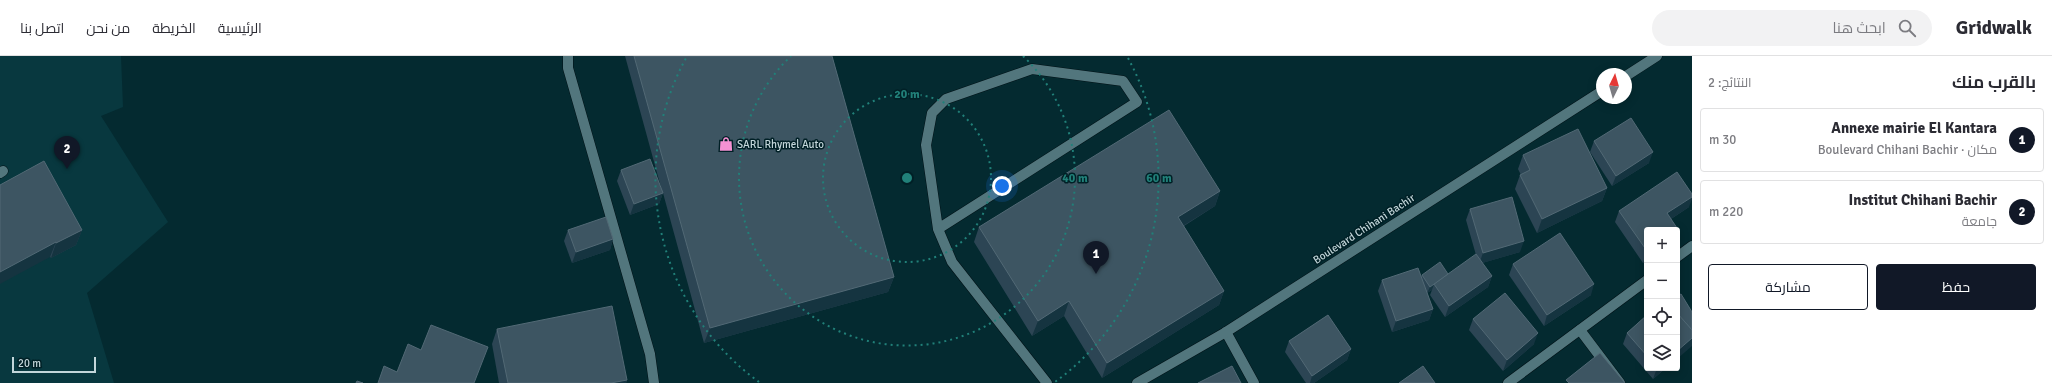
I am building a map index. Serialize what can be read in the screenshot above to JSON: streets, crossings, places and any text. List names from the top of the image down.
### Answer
{
  "streets": {
    "main road": ["Boulevard Chihani Bachir"]
  },
  "places": {
    "shop": ["SARL Rhymel Auto"]
  },
  "scale_bar": "20 m",
  "north": "top",
  "page": {
    "header": "Gridwalk",
    "search": "ابحث هنا",
    "nav": [
      "الرئيسية",
      "الخريطة",
      "من نحن",
      "اتصل بنا"
    ],
    "heading": ["بالقرب منك", "النتائج: 2"],
    "list": [
      {
        "mark": "1",
        "name": "Annexe mairie El Kantara",
        "note": "مكان · Boulevard Chihani Bachir",
        "value": "30 m"
      },
      {
        "mark": "2",
        "name": "Institut Chihani Bachir",
        "note": "جامعة",
        "value": "220 m"
      }
    ],
    "pins": ["2", "1"],
    "map_buttons": ["+", "−"],
    "buttons": ["حفظ", "مشاركة"],
    "scale": "20 m"
  },
  "rings": ["20 m", "40 m", "60 m"]
}
